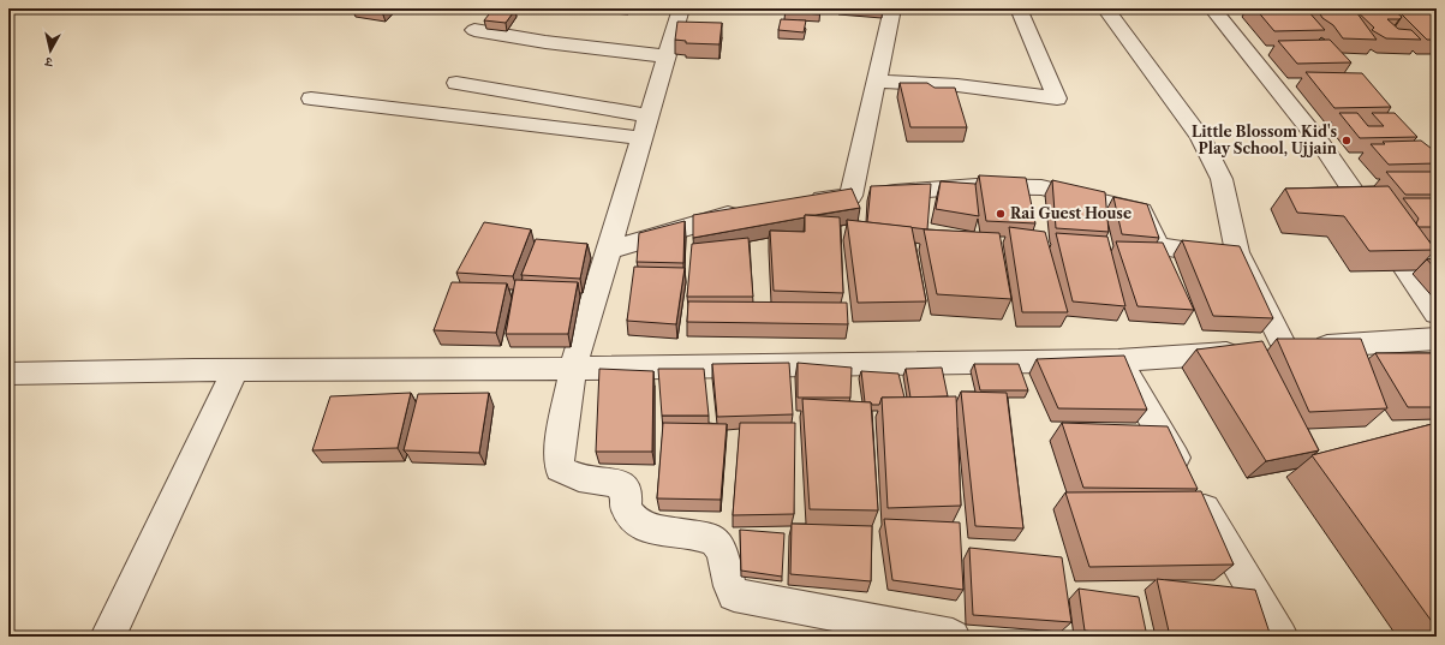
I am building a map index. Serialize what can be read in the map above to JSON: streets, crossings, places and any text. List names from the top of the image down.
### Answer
{
  "places": ["Little Blossom Kid's Play School, Ujjain", "Rai Guest House"],
  "north": "bottom"
}
